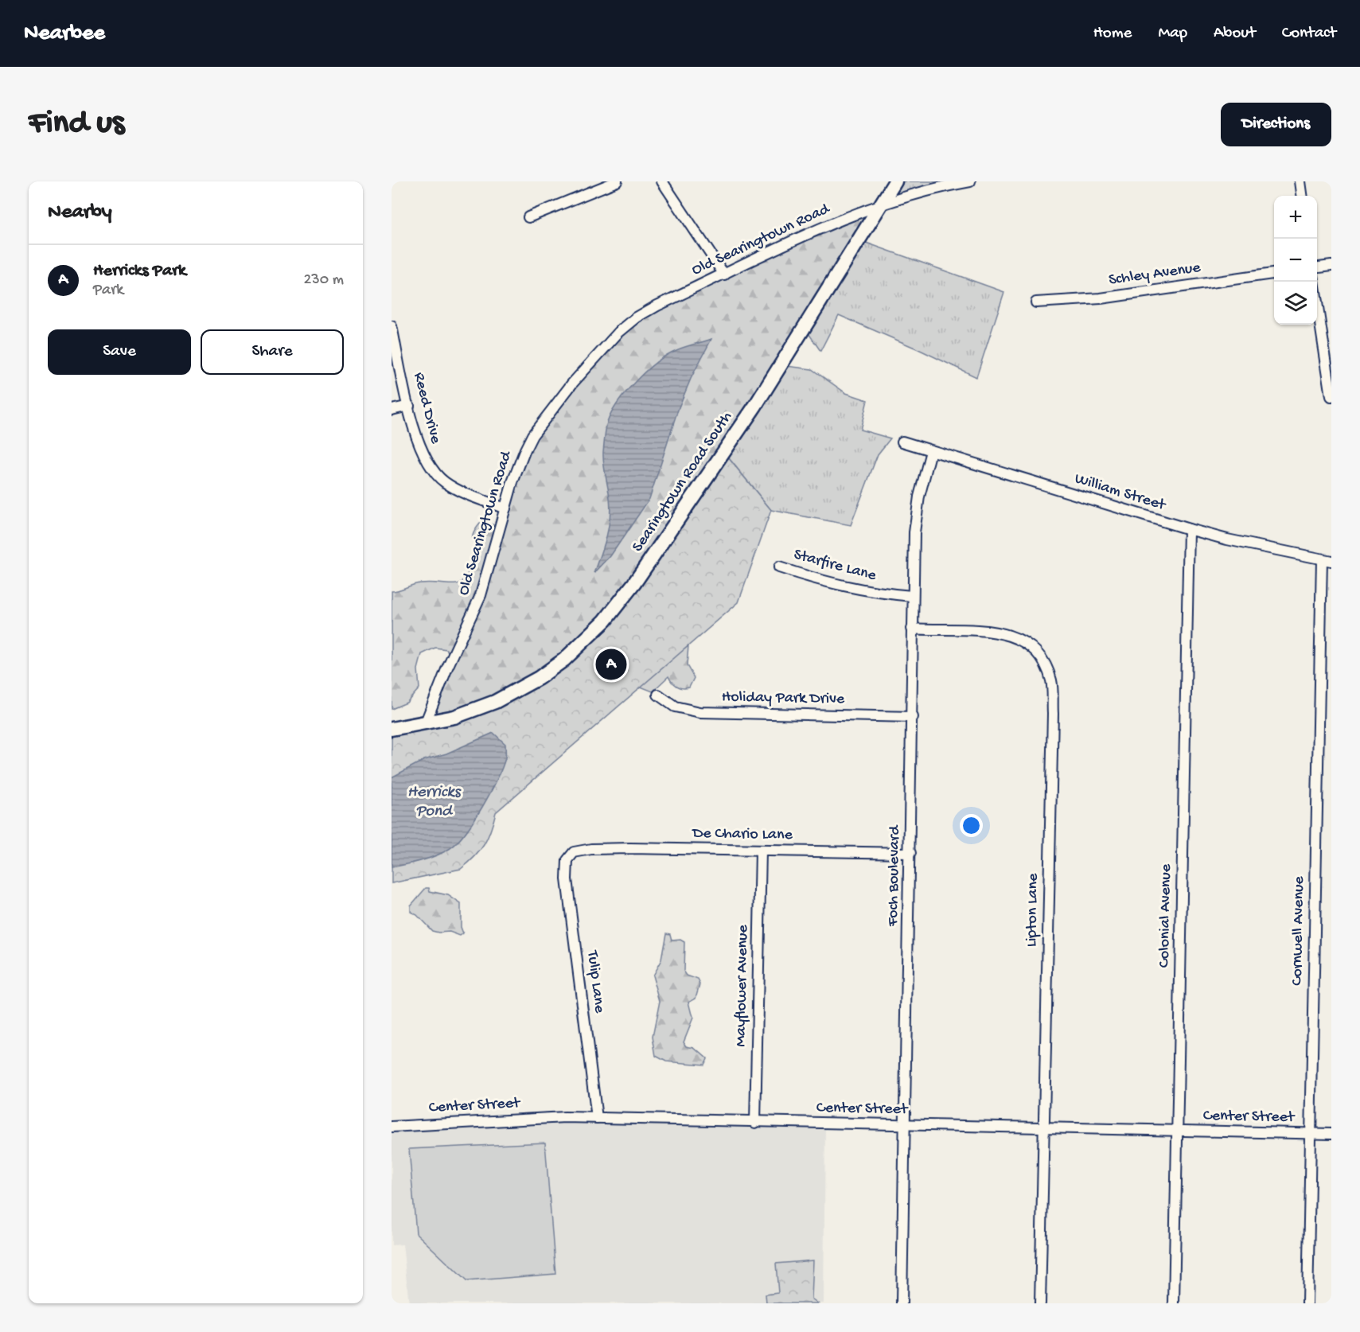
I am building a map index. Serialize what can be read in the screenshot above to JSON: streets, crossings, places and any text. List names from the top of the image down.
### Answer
{
  "streets": {
    "main road": ["Searingtown Road South"],
    "street": [
      "Old Searingtown Road",
      "Schley Avenue",
      "Reed Drive",
      "William Street",
      "Starfire Lane",
      "Holiday Park Drive",
      "De Chario Lane",
      "Foch Boulevard",
      "Lipton Lane",
      "Colonial Avenue",
      "Cornwell Avenue",
      "Tulip Lane",
      "Mayflower Avenue",
      "Center Street"
    ]
  },
  "crossings": [
    ["Old Searingtown Road", "Reed Drive"],
    ["Old Searingtown Road", "Searingtown Road South"],
    ["William Street", "Foch Boulevard"],
    ["William Street", "Colonial Avenue"],
    ["William Street", "Cornwell Avenue"],
    ["Starfire Lane", "Foch Boulevard"],
    ["Holiday Park Drive", "Foch Boulevard"],
    ["De Chario Lane", "Foch Boulevard"],
    ["De Chario Lane", "Tulip Lane"],
    ["De Chario Lane", "Mayflower Avenue"],
    ["Foch Boulevard", "Lipton Lane"],
    ["Foch Boulevard", "Center Street"],
    ["Lipton Lane", "Center Street"],
    ["Colonial Avenue", "Center Street"],
    ["Cornwell Avenue", "Center Street"],
    ["Tulip Lane", "Center Street"],
    ["Mayflower Avenue", "Center Street"]
  ],
  "water": ["Herricks Pond"],
  "page": {
    "header": "Nearbee",
    "nav": [
      "Home",
      "Map",
      "About",
      "Contact"
    ],
    "buttons": [
      "Directions",
      ["Save", "Share"]
    ],
    "title": "Find us",
    "heading": "Nearby",
    "map_buttons": ["+", "−"],
    "list": [
      {
        "mark": "A",
        "name": "Herricks Park",
        "note": "Park",
        "value": "230 m"
      }
    ],
    "pins": "A"
  }
}
